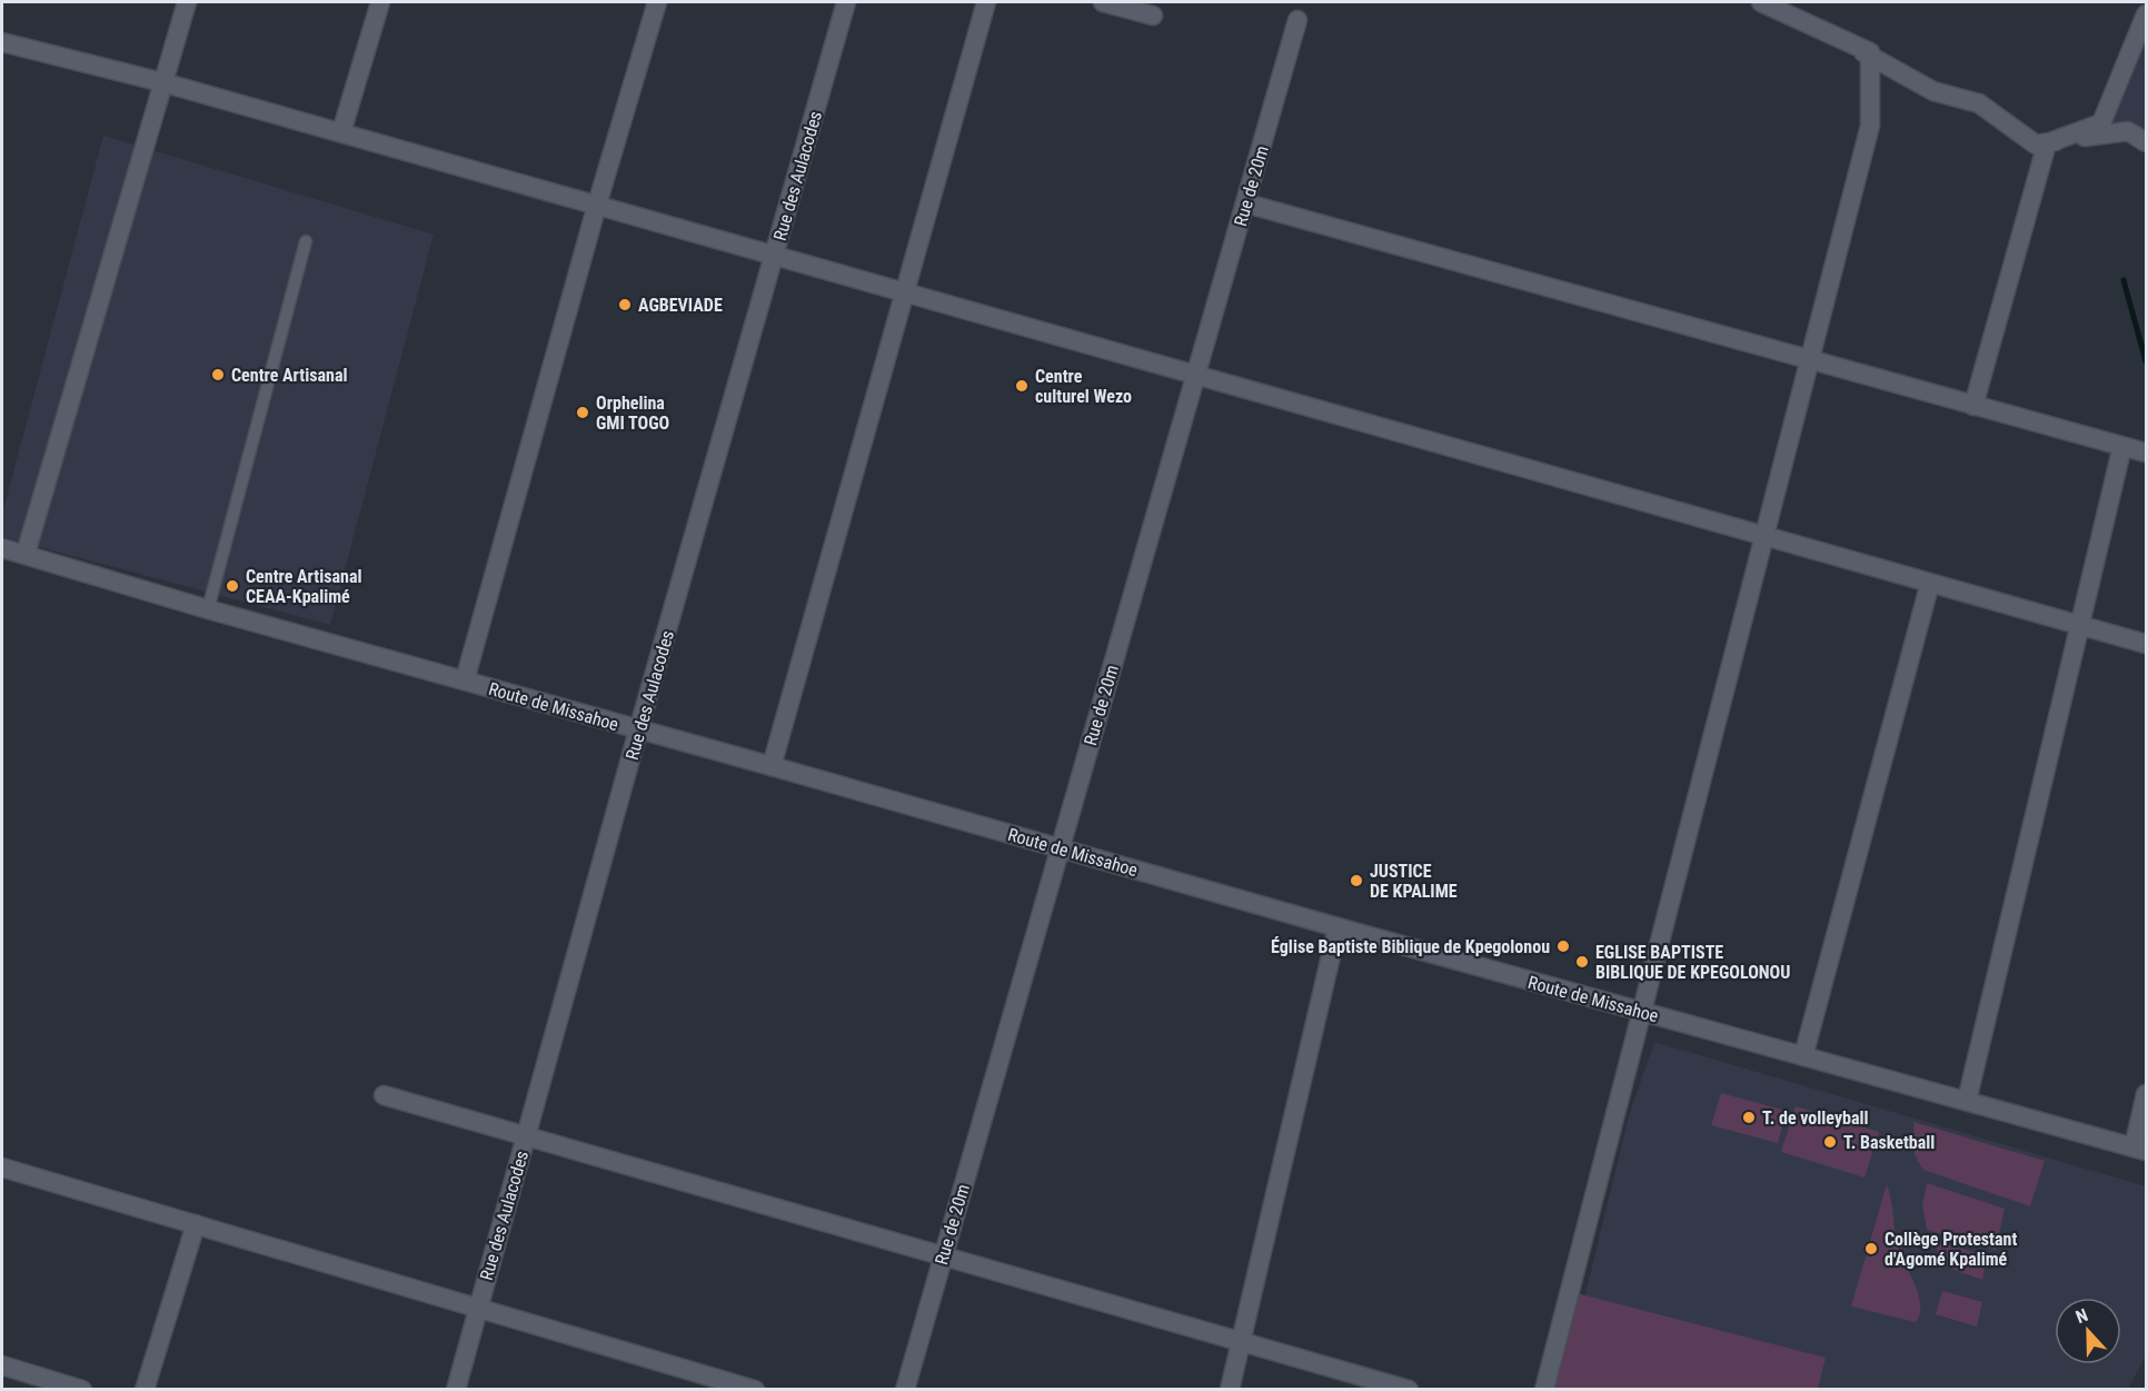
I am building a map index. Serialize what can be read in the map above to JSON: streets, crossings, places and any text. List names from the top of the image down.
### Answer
{
  "streets": {
    "street": ["Rue des Aulacodes", "Rue de 20m", "Route de Missahoe"]
  },
  "crossings": [
    ["Rue des Aulacodes", "Route de Missahoe"],
    ["Rue de 20m", "Route de Missahoe"]
  ],
  "places": [
    "AGBEVIADE",
    "Centre Artisanal",
    "Centre culturel Wezo",
    "Orphelina GMI TOGO",
    "Centre Artisanal CEAA-Kpalimé",
    "JUSTICE DE KPALIME",
    "Église Baptiste Biblique de Kpegolonou",
    "EGLISE BAPTISTE BIBLIQUE DE KPEGOLONOU",
    "T. de volleyball",
    "T. Basketball",
    "Collège Protestant d'Agomé Kpalimé"
  ],
  "north": "top"
}
